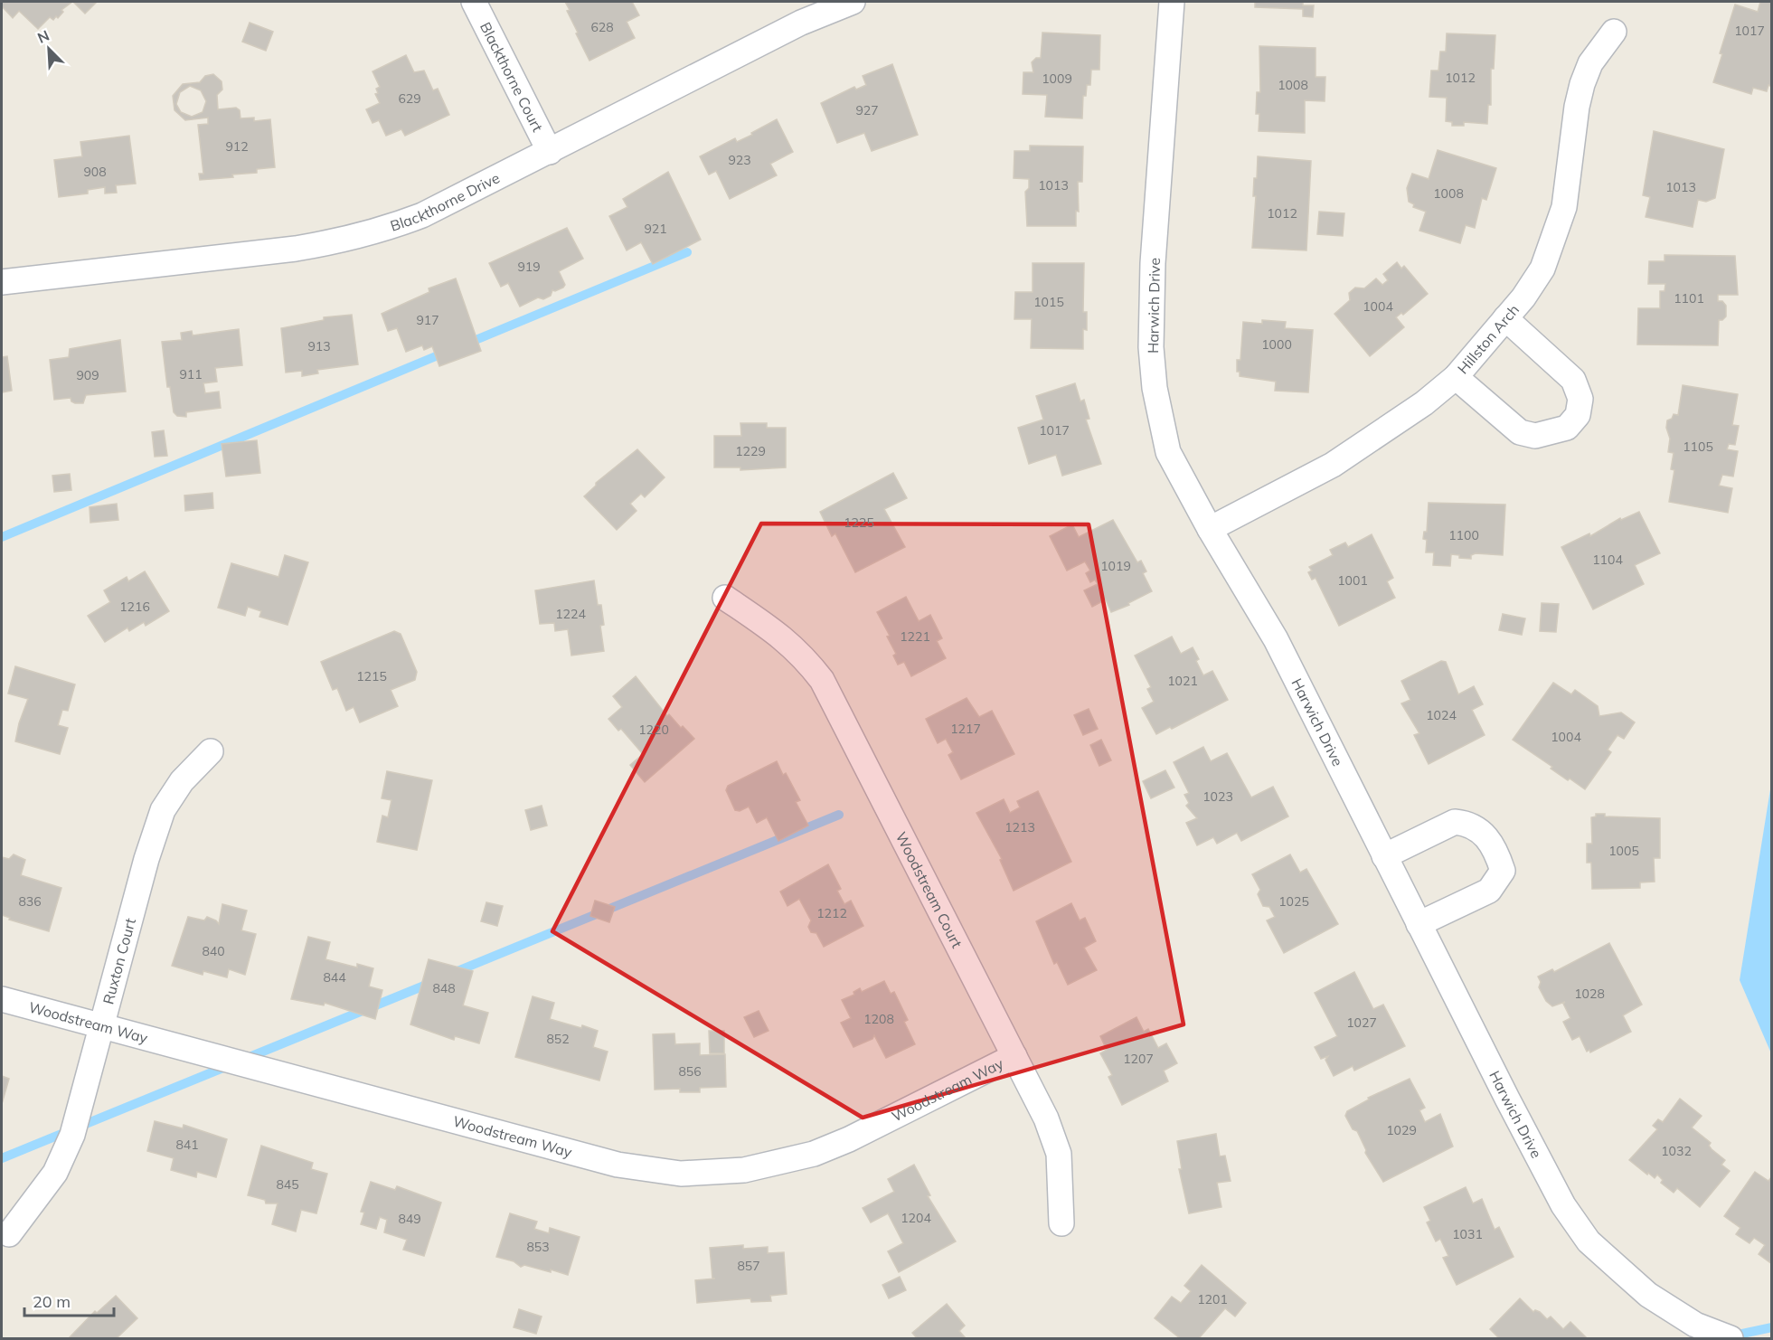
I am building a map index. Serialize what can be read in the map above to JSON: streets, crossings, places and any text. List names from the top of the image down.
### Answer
{
  "streets": {
    "street": [
      "Blackthorne Court",
      "Blackthorne Drive",
      "Harwich Drive",
      "Hillston Arch",
      "Woodstream Court",
      "Ruxton Court",
      "Woodstream Way"
    ]
  },
  "crossings": [
    ["Blackthorne Court", "Blackthorne Drive"],
    ["Harwich Drive", "Hillston Arch"],
    ["Woodstream Court", "Woodstream Way"],
    ["Ruxton Court", "Woodstream Way"]
  ],
  "house_numbers": [
    "628",
    "1017",
    "1012",
    "1009",
    "1008",
    "629",
    "927",
    "912",
    "923",
    "908",
    "1013",
    "1013",
    "1008",
    "1012",
    "921",
    "919",
    "1101",
    "1015",
    "1004",
    "917",
    "1000",
    "913",
    "911",
    "909",
    "1017",
    "1105",
    "1229",
    "1225",
    "1100",
    "1104",
    "1019",
    "1001",
    "1216",
    "1224",
    "1221",
    "1215",
    "1021",
    "1024",
    "1217",
    "1220",
    "1004",
    "1023",
    "1213",
    "1005",
    "836",
    "1025",
    "1212",
    "840",
    "844",
    "848",
    "1028",
    "1208",
    "1027",
    "852",
    "1207",
    "856",
    "1029",
    "841",
    "1032",
    "845",
    "1204",
    "849",
    "1031",
    "853",
    "857",
    "1201"
  ],
  "scale_bar": "20 m",
  "north": "top left"
}
